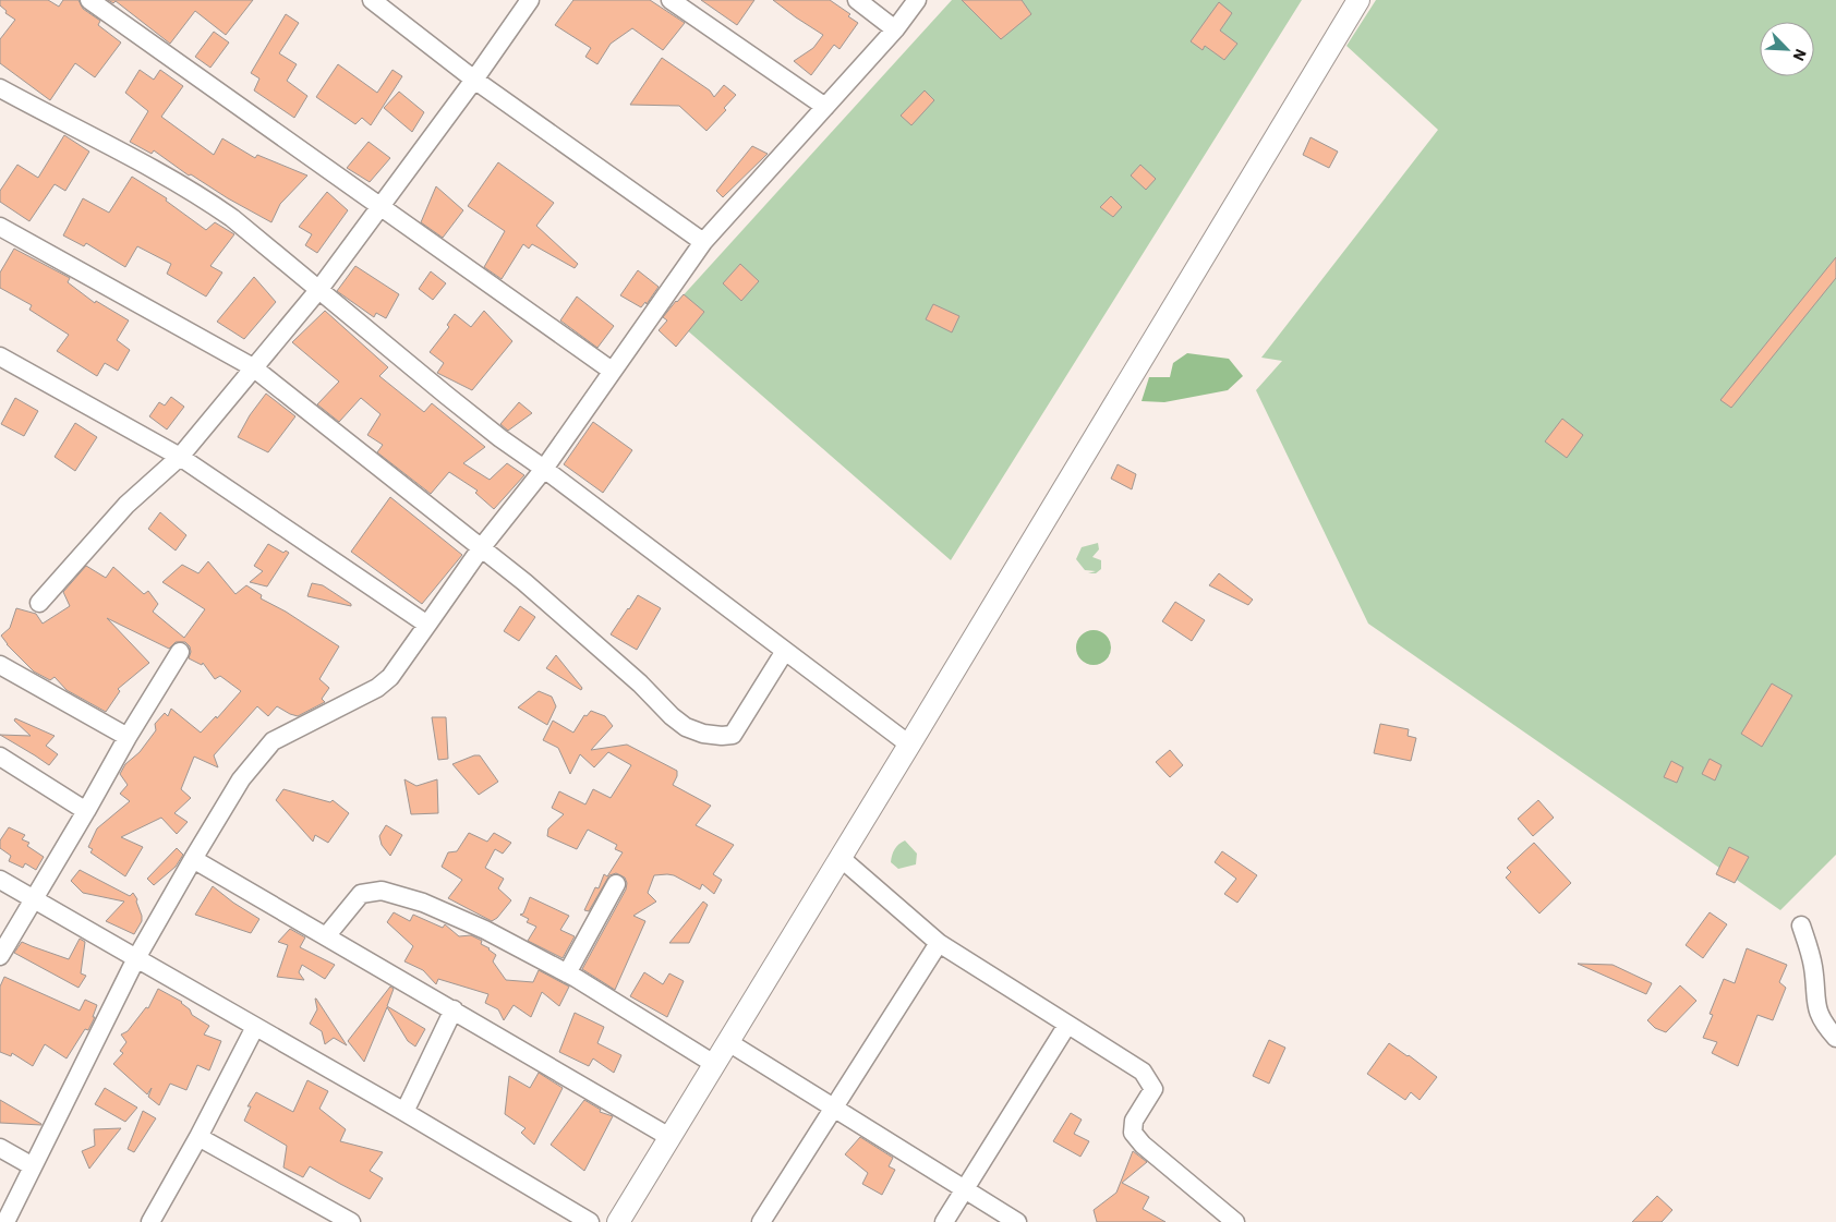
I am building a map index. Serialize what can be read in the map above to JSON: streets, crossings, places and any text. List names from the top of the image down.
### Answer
{
  "north": "bottom right"
}
